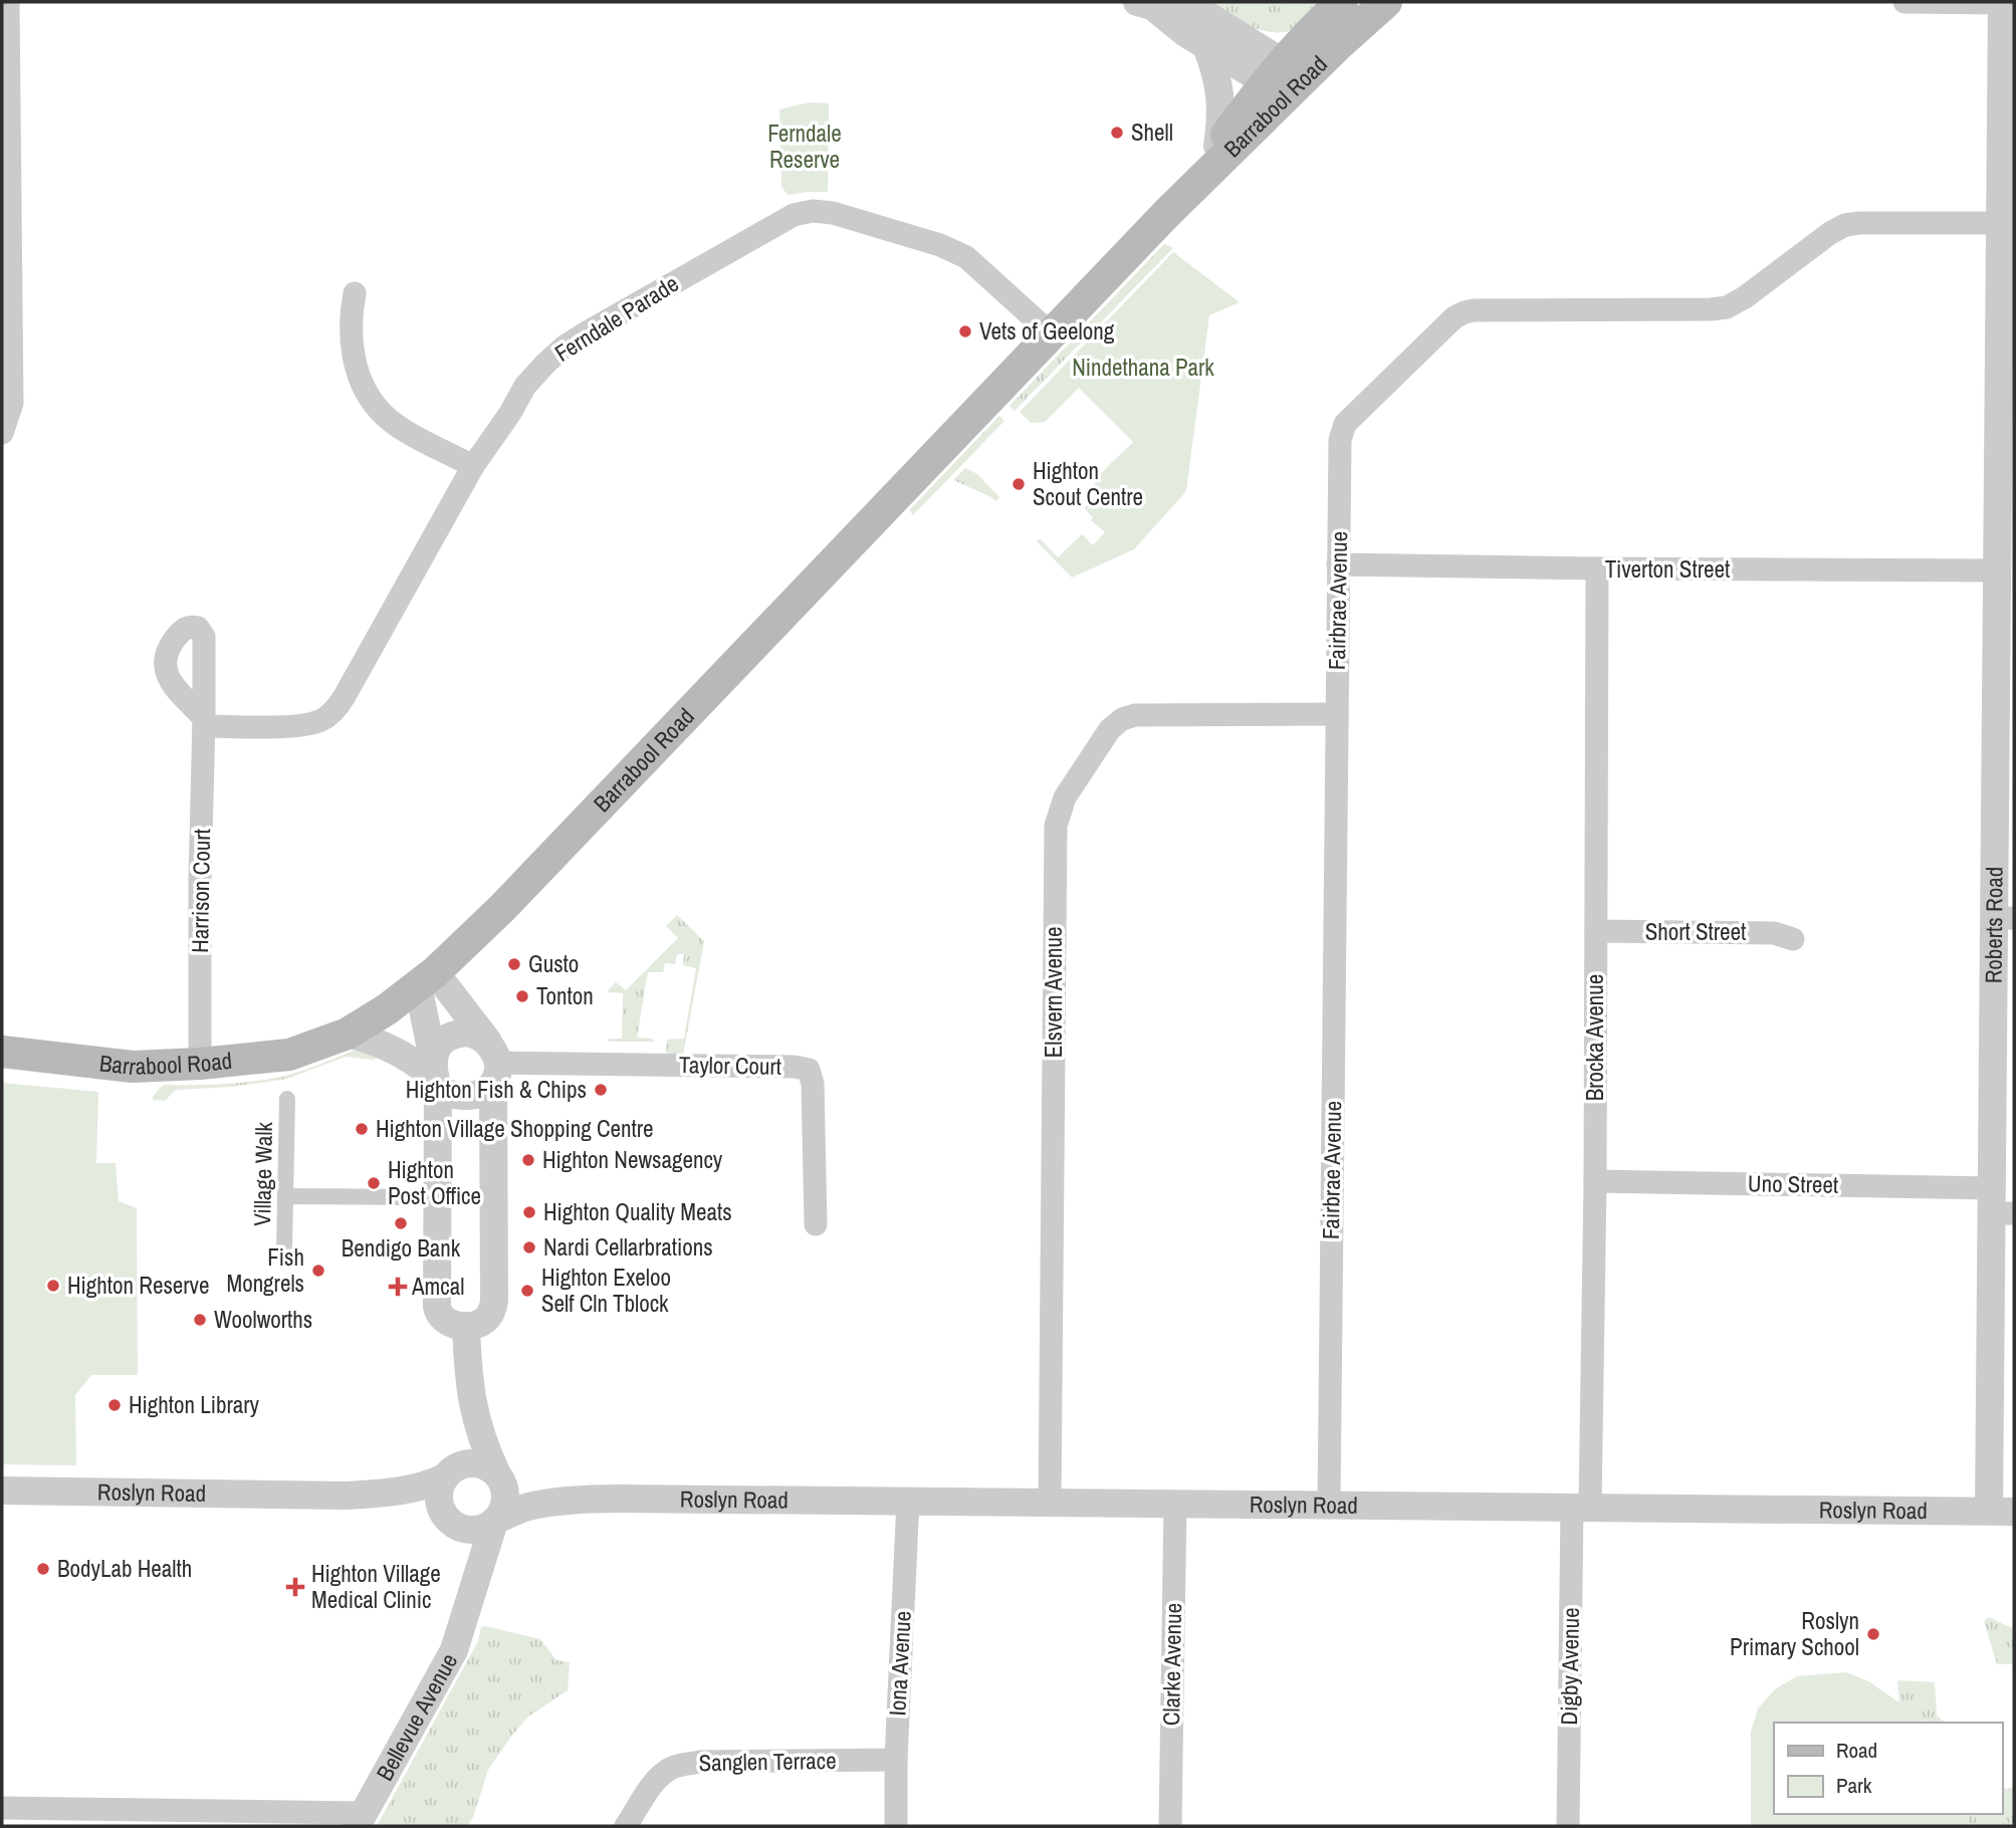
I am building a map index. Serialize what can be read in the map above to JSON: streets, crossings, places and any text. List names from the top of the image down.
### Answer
{
  "streets": {
    "main road": ["Barrabool Road"],
    "street": [
      "Ferndale Parade",
      "Tiverton Street",
      "Fairbrae Avenue",
      "Harrison Court",
      "Roberts Road",
      "Short Street",
      "Elsvern Avenue",
      "Brocka Avenue",
      "Taylor Court",
      "Village Walk",
      "Uno Street",
      "Roslyn Road",
      "Iona Avenue",
      "Clarke Avenue",
      "Digby Avenue",
      "Bellevue Avenue",
      "Sanglen Terrace"
    ]
  },
  "crossings": [
    ["Barrabool Road", "Ferndale Parade"],
    ["Barrabool Road", "Harrison Court"],
    ["Ferndale Parade", "Harrison Court"],
    ["Tiverton Street", "Fairbrae Avenue"],
    ["Tiverton Street", "Roberts Road"],
    ["Tiverton Street", "Brocka Avenue"],
    ["Fairbrae Avenue", "Roberts Road"],
    ["Fairbrae Avenue", "Elsvern Avenue"],
    ["Fairbrae Avenue", "Roslyn Road"],
    ["Roberts Road", "Uno Street"],
    ["Roberts Road", "Roslyn Road"],
    ["Short Street", "Brocka Avenue"],
    ["Elsvern Avenue", "Roslyn Road"],
    ["Brocka Avenue", "Uno Street"],
    ["Brocka Avenue", "Roslyn Road"],
    ["Brocka Avenue", "Digby Avenue"],
    ["Roslyn Road", "Iona Avenue"],
    ["Roslyn Road", "Clarke Avenue"],
    ["Roslyn Road", "Digby Avenue"],
    ["Roslyn Road", "Bellevue Avenue"],
    ["Iona Avenue", "Sanglen Terrace"]
  ],
  "parks": ["Ferndale Reserve", "Nindethana Park"],
  "places": {
    "other": [
      "Shell",
      "Vets of Geelong",
      "Highton Scout Centre",
      "Gusto",
      "Tonton",
      "Highton Fish & Chips",
      "Highton Village Shopping Centre",
      "Highton Newsagency",
      "Highton Post Office",
      "Highton Quality Meats",
      "Bendigo Bank",
      "Nardi Cellarbrations",
      "Fish Mongrels",
      "Highton Reserve",
      "Highton Exeloo Self Cln Tblock",
      "Woolworths",
      "Highton Library",
      "BodyLab Health",
      "Roslyn Primary School"
    ],
    "health": ["Amcal", "Highton Village Medical Clinic"]
  },
  "legend": ["Road", "Park"]
}
